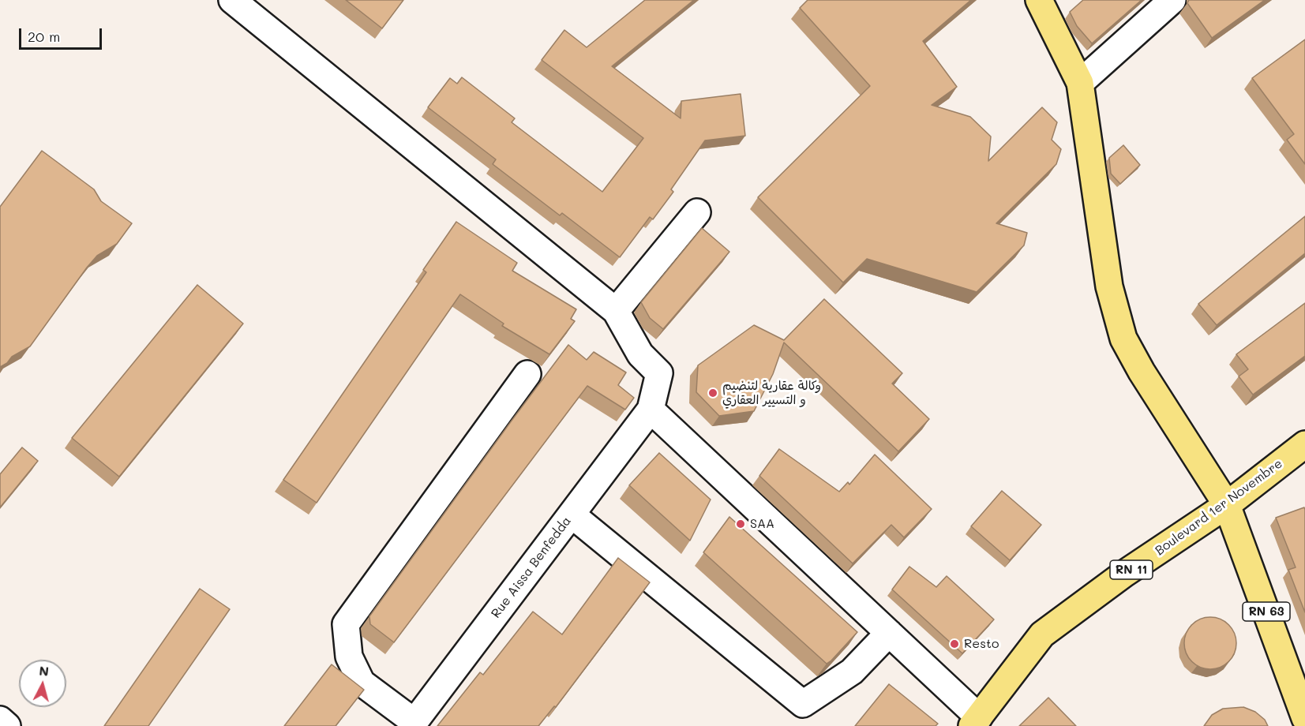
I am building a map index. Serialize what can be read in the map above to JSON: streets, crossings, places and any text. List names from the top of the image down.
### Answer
{
  "streets": {
    "main road": ["Boulevard 1er Novembre", "RN 11", "RN 63"],
    "street": ["Rue Aissa Benfedda"]
  },
  "crossings": [
    ["Boulevard 1er Novembre", "RN 63"]
  ],
  "places": ["وكالة عقارية لتنضيم و التسيير العقاري", "SAA", "Resto"],
  "scale_bar": "20 m",
  "north": "top"
}
